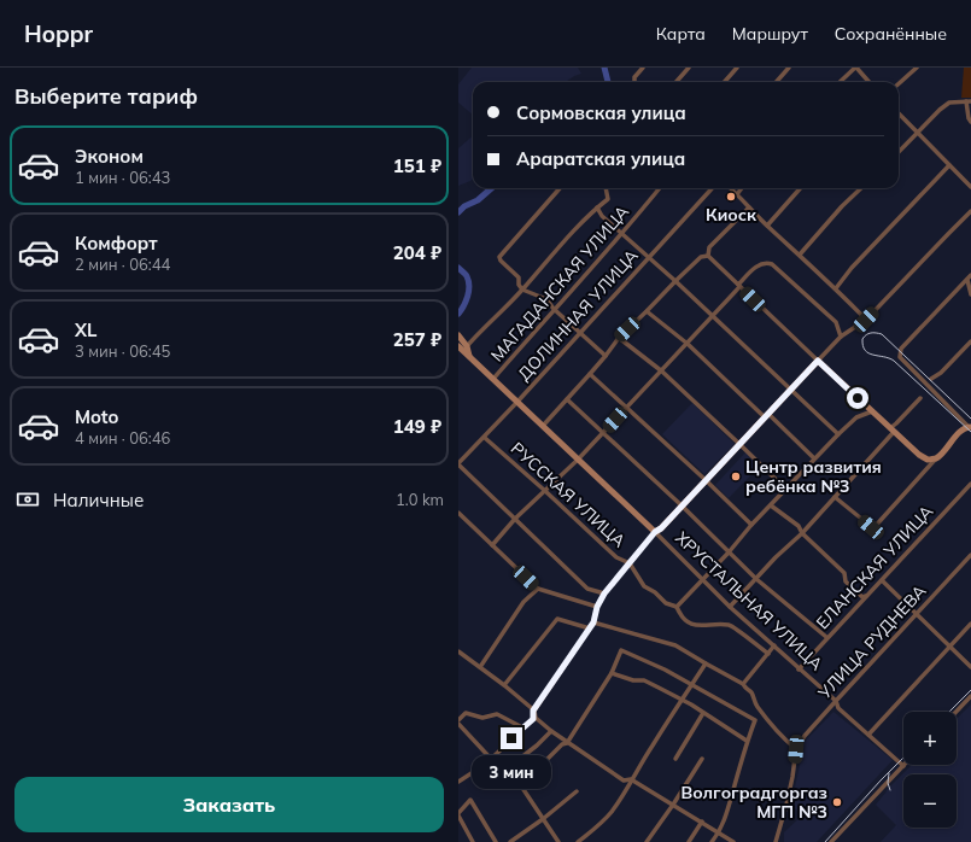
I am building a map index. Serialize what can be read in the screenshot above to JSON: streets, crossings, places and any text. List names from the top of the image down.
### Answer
{
  "streets": {
    "street": [
      "МАГАДАНСКАЯ УЛИЦА",
      "ДОЛИННАЯ УЛИЦА",
      "РУССКАЯ УЛИЦА",
      "ЕЛАНСКАЯ УЛИЦА",
      "ХРУСТАЛЬНАЯ УЛИЦА",
      "УЛИЦА РУДНЕВА"
    ]
  },
  "crossings": [
    ["МАГАДАНСКАЯ УЛИЦА", "ХРУСТАЛЬНАЯ УЛИЦА"],
    ["ДОЛИННАЯ УЛИЦА", "РУССКАЯ УЛИЦА"],
    ["ДОЛИННАЯ УЛИЦА", "ХРУСТАЛЬНАЯ УЛИЦА"],
    ["ЕЛАНСКАЯ УЛИЦА", "ХРУСТАЛЬНАЯ УЛИЦА"],
    ["ХРУСТАЛЬНАЯ УЛИЦА", "УЛИЦА РУДНЕВА"]
  ],
  "places": ["Киоск", "Центр развития ребёнка №3", "Волгоградгоргаз МГП №3"],
  "page": {
    "header": "Hoppr",
    "nav": ["Карта", "Маршрут", "Сохранённые"],
    "heading": "Выберите тариф",
    "banner": ["Сормовская улица", "Араратская улица"],
    "list": [
      {
        "name": "Эконом",
        "note": "1 мин · 06:43",
        "value": "151 ₽"
      },
      {
        "name": "Комфорт",
        "note": "2 мин · 06:44",
        "value": "204 ₽"
      },
      {
        "name": "XL",
        "note": "3 мин · 06:45",
        "value": "257 ₽"
      },
      {
        "name": "Moto",
        "note": "4 мин · 06:46",
        "value": "149 ₽"
      }
    ],
    "pay": ["Наличные", "1.0 km"],
    "map_buttons": ["+", "−"],
    "bubble": "3 мин",
    "buttons": "Заказать"
  }
}
